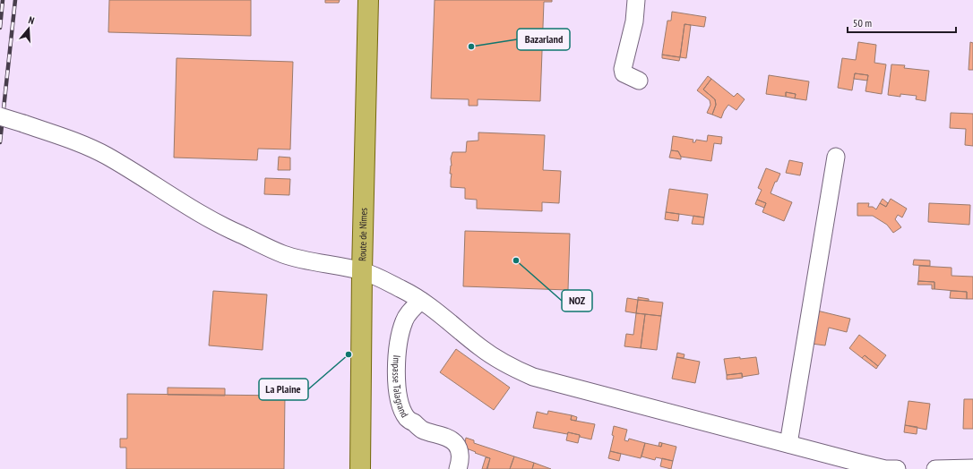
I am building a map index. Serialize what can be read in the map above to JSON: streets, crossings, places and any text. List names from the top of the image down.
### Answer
{
  "streets": {
    "main road": ["Route de Nîmes"],
    "street": ["Impasse Talagrand"]
  },
  "places": ["Bazarland", "NOZ", "La Plaine"],
  "scale_bar": "50 m",
  "north": "top"
}
